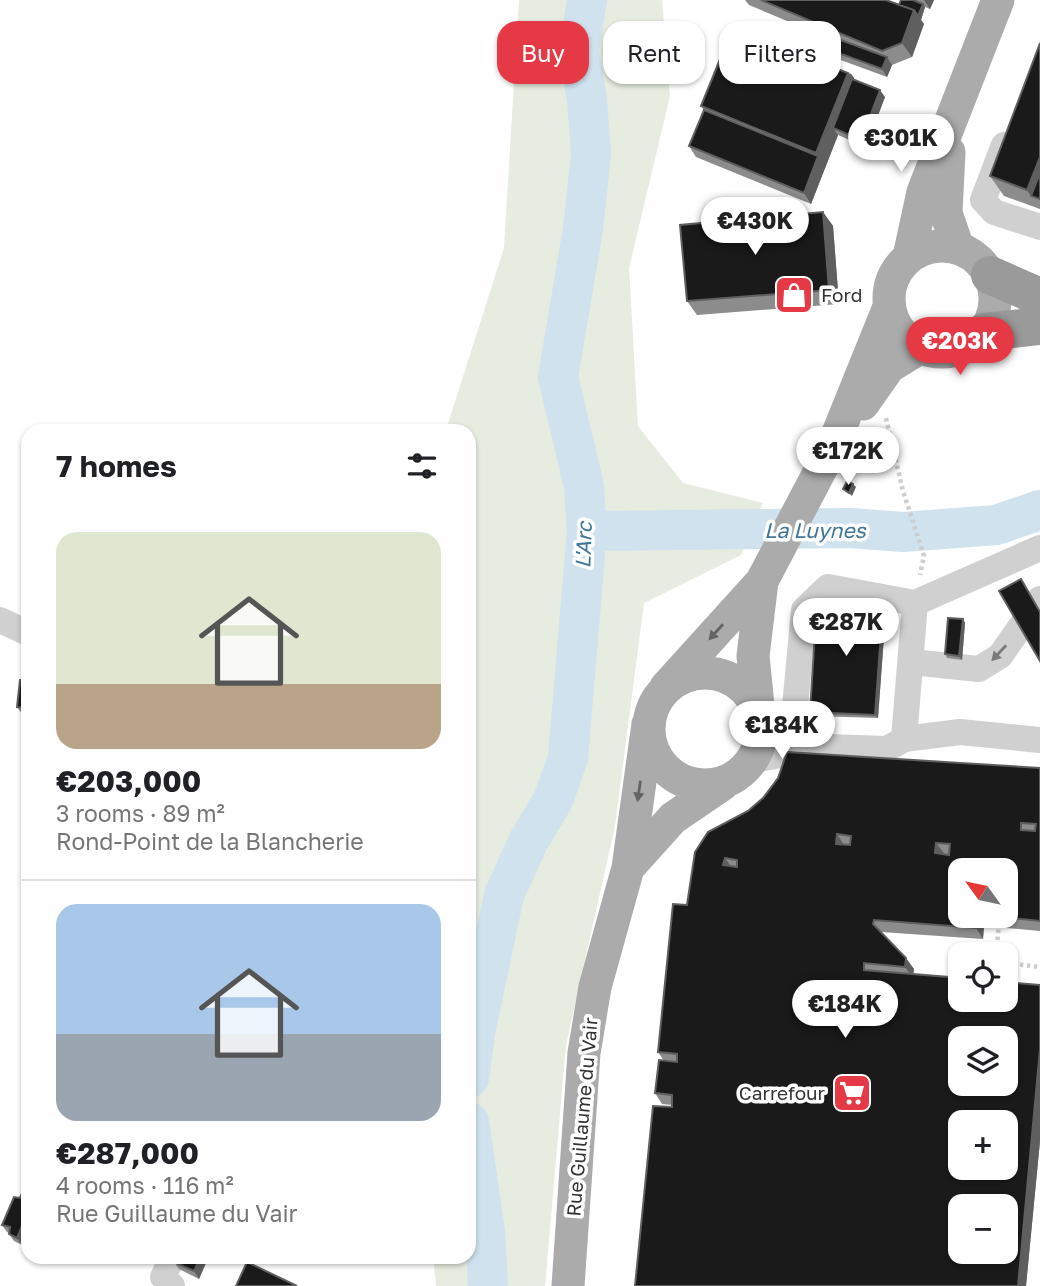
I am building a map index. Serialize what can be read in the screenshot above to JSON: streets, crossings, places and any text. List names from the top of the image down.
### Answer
{
  "streets": {
    "main road": ["Rue Guillaume du Vair"]
  },
  "water": ["La Luynes", "L'Arc"],
  "places": {
    "shop": ["Ford"],
    "supermarket": ["Carrefour"]
  },
  "north": "top left",
  "page": {
    "chip": ["Buy", "Rent", "Filters"],
    "price": [
      "€301K",
      "€430K",
      "€203K",
      "€172K",
      "€287K",
      "€184K",
      "€184K"
    ],
    "heading": "7 homes",
    "list": [
      {
        "name": "€203,000",
        "note": "3 rooms · 89 m² · Rond-Point de la Blancherie"
      },
      {
        "name": "€287,000",
        "note": "4 rooms · 116 m² · Rue Guillaume du Vair"
      }
    ],
    "map_buttons": ["+", "−"]
  }
}
